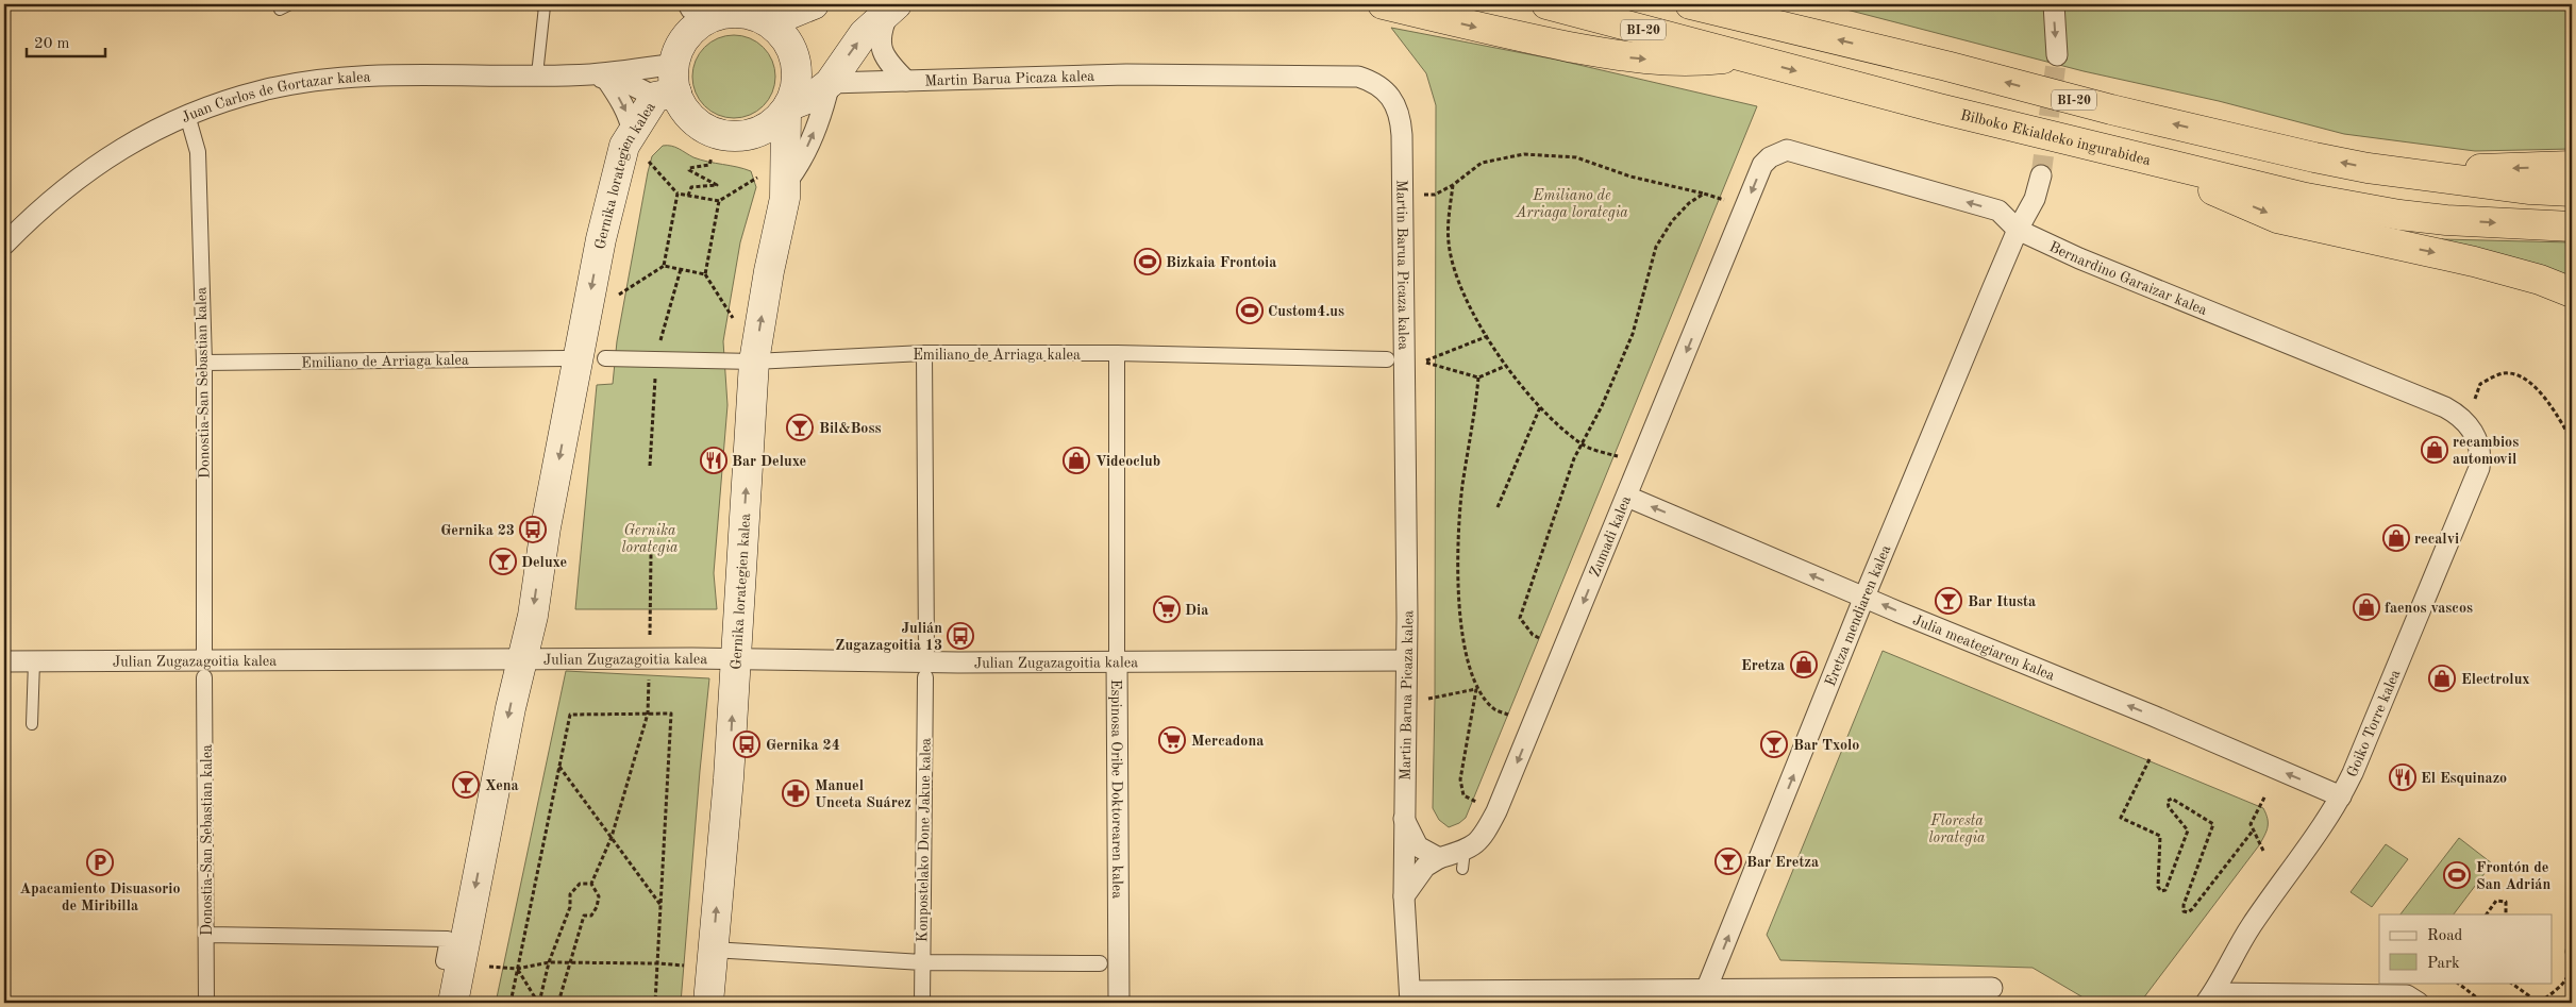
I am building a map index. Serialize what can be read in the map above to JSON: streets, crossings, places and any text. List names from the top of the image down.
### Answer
{
  "streets": {
    "highway": ["BI-20", "Bilboko Ekialdeko ingurabidea"],
    "main road": ["Gernika lorategien kalea"],
    "street": [
      "Martin Barua Picaza kalea",
      "Juan Carlos de Gortazar kalea",
      "Bernardino Garaizar kalea",
      "Emiliano de Arriaga kalea",
      "Donostia-San Sebastian kalea",
      "Zumadi kalea",
      "Eretza mendiaren kalea",
      "Julia meategiaren kalea",
      "Julian Zugazagoitia kalea",
      "Goiko Torre kalea",
      "Espinosa Oribe Doktorearen kalea",
      "Konpostelako Done Jakue kalea"
    ]
  },
  "crossings": [
    ["Martin Barua Picaza kalea", "Gernika lorategien kalea"],
    ["Martin Barua Picaza kalea", "Julian Zugazagoitia kalea"],
    ["Juan Carlos de Gortazar kalea", "Gernika lorategien kalea"],
    ["Juan Carlos de Gortazar kalea", "Donostia-San Sebastian kalea"],
    ["Gernika lorategien kalea", "Emiliano de Arriaga kalea"],
    ["Gernika lorategien kalea", "Julian Zugazagoitia kalea"],
    ["Bernardino Garaizar kalea", "Zumadi kalea"],
    ["Bernardino Garaizar kalea", "Eretza mendiaren kalea"],
    ["Bernardino Garaizar kalea", "Goiko Torre kalea"],
    ["Emiliano de Arriaga kalea", "Donostia-San Sebastian kalea"],
    ["Emiliano de Arriaga kalea", "Espinosa Oribe Doktorearen kalea"],
    ["Zumadi kalea", "Julia meategiaren kalea"],
    ["Eretza mendiaren kalea", "Julia meategiaren kalea"],
    ["Julia meategiaren kalea", "Goiko Torre kalea"],
    ["Julian Zugazagoitia kalea", "Espinosa Oribe Doktorearen kalea"]
  ],
  "one_way": ["Zumadi kalea", "Eretza mendiaren kalea", "Julia meategiaren kalea"],
  "parks": ["Emiliano de Arriaga lorategia", "Gernika lorategia", "Floresta lorategia"],
  "places": {
    "sports": ["Bizkaia Frontoia", "Custom4.us", "Frontón de San Adrián"],
    "bar": [
      "Bil&Boss",
      "Deluxe",
      "Bar Itusta",
      "Bar Txolo",
      "Xena",
      "Bar Eretza"
    ],
    "shop": [
      "recambios automovil",
      "Videoclub",
      "recalvi",
      "faenos vascos",
      "Eretza",
      "Electrolux"
    ],
    "restaurant": ["Bar Deluxe", "El Esquinazo"],
    "bus stop": ["Gernika 23", "Julián Zugazagoitia 13", "Gernika 24"],
    "supermarket": ["Dia", "Mercadona"],
    "pharmacy": ["Manuel Unceta Suárez"],
    "parking": ["Apacamiento Disuasorio de Miribilla"]
  },
  "legend": ["Road", "Park"],
  "scale_bar": "20 m"
}
